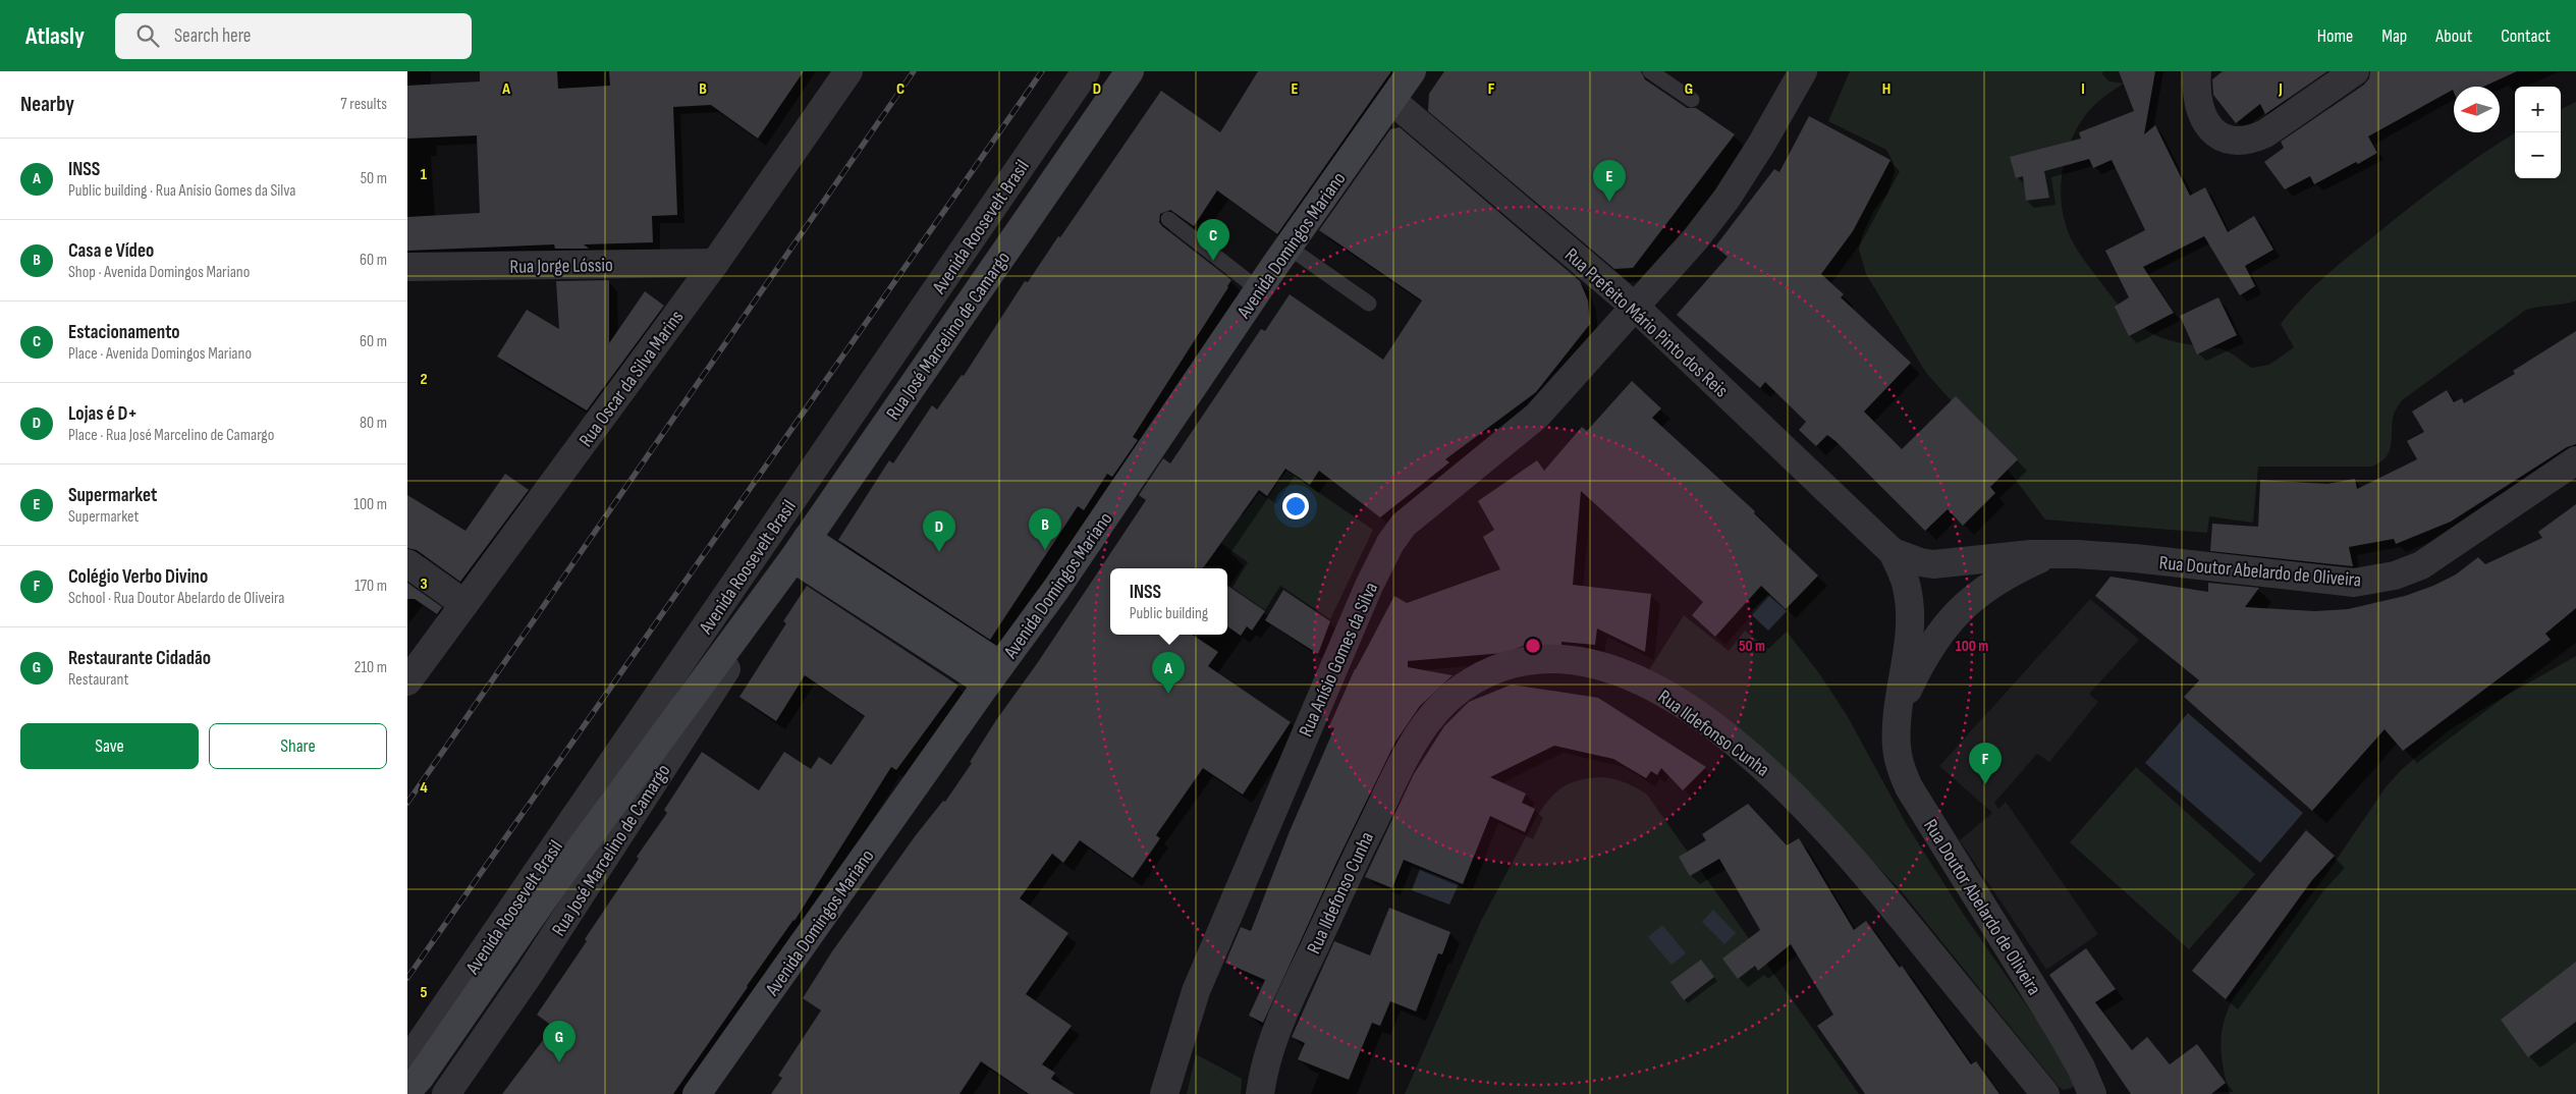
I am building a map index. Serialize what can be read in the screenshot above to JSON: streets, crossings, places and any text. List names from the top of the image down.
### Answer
{
  "streets": {
    "main road": ["Avenida Domingos Mariano", "Rua José Marcelino de Camargo"],
    "street": [
      "Avenida Roosevelt Brasil",
      "Rua Jorge Lóssio",
      "Rua Prefeito Mário Pinto dos Reis",
      "Rua Oscar da Silva Marins",
      "Rua Doutor Abelardo de Oliveira",
      "Rua Anísio Gomes da Silva",
      "Rua Ildefonso Cunha"
    ]
  },
  "crossings": [
    ["Avenida Domingos Mariano", "Rua Prefeito Mário Pinto dos Reis"],
    ["Rua Jorge Lóssio", "Rua Oscar da Silva Marins"],
    ["Rua Prefeito Mário Pinto dos Reis", "Rua Doutor Abelardo de Oliveira"],
    ["Rua Prefeito Mário Pinto dos Reis", "Rua Anísio Gomes da Silva"]
  ],
  "north": "left",
  "page": {
    "header": "Atlasly",
    "search": "Search here",
    "nav": [
      "Home",
      "Map",
      "About",
      "Contact"
    ],
    "heading": ["Nearby", "7 results"],
    "map_buttons": ["+", "−"],
    "list": [
      {
        "mark": "A",
        "name": "INSS",
        "note": "Public building · Rua Anísio Gomes da Silva",
        "value": "50 m"
      },
      {
        "mark": "B",
        "name": "Casa e Vídeo",
        "note": "Shop · Avenida Domingos Mariano",
        "value": "60 m"
      },
      {
        "mark": "C",
        "name": "Estacionamento",
        "note": "Place · Avenida Domingos Mariano",
        "value": "60 m"
      },
      {
        "mark": "D",
        "name": "Lojas é D+",
        "note": "Place · Rua José Marcelino de Camargo",
        "value": "80 m"
      },
      {
        "mark": "E",
        "name": "Supermarket",
        "note": "Supermarket",
        "value": "100 m"
      },
      {
        "mark": "F",
        "name": "Colégio Verbo Divino",
        "note": "School · Rua Doutor Abelardo de Oliveira",
        "value": "170 m"
      },
      {
        "mark": "G",
        "name": "Restaurante Cidadão",
        "note": "Restaurant",
        "value": "210 m"
      }
    ],
    "pins": [
      "E",
      "C",
      "B",
      "D",
      "A",
      "F",
      "G"
    ],
    "popup": ["INSS", "Public building"],
    "buttons": ["Save", "Share"]
  },
  "grid": {
    "columns": [
      "A",
      "B",
      "C",
      "D",
      "E",
      "F",
      "G",
      "H",
      "I",
      "J"
    ],
    "rows": [
      "1",
      "2",
      "3",
      "4",
      "5"
    ]
  },
  "rings": ["50 m", "100 m"]
}
